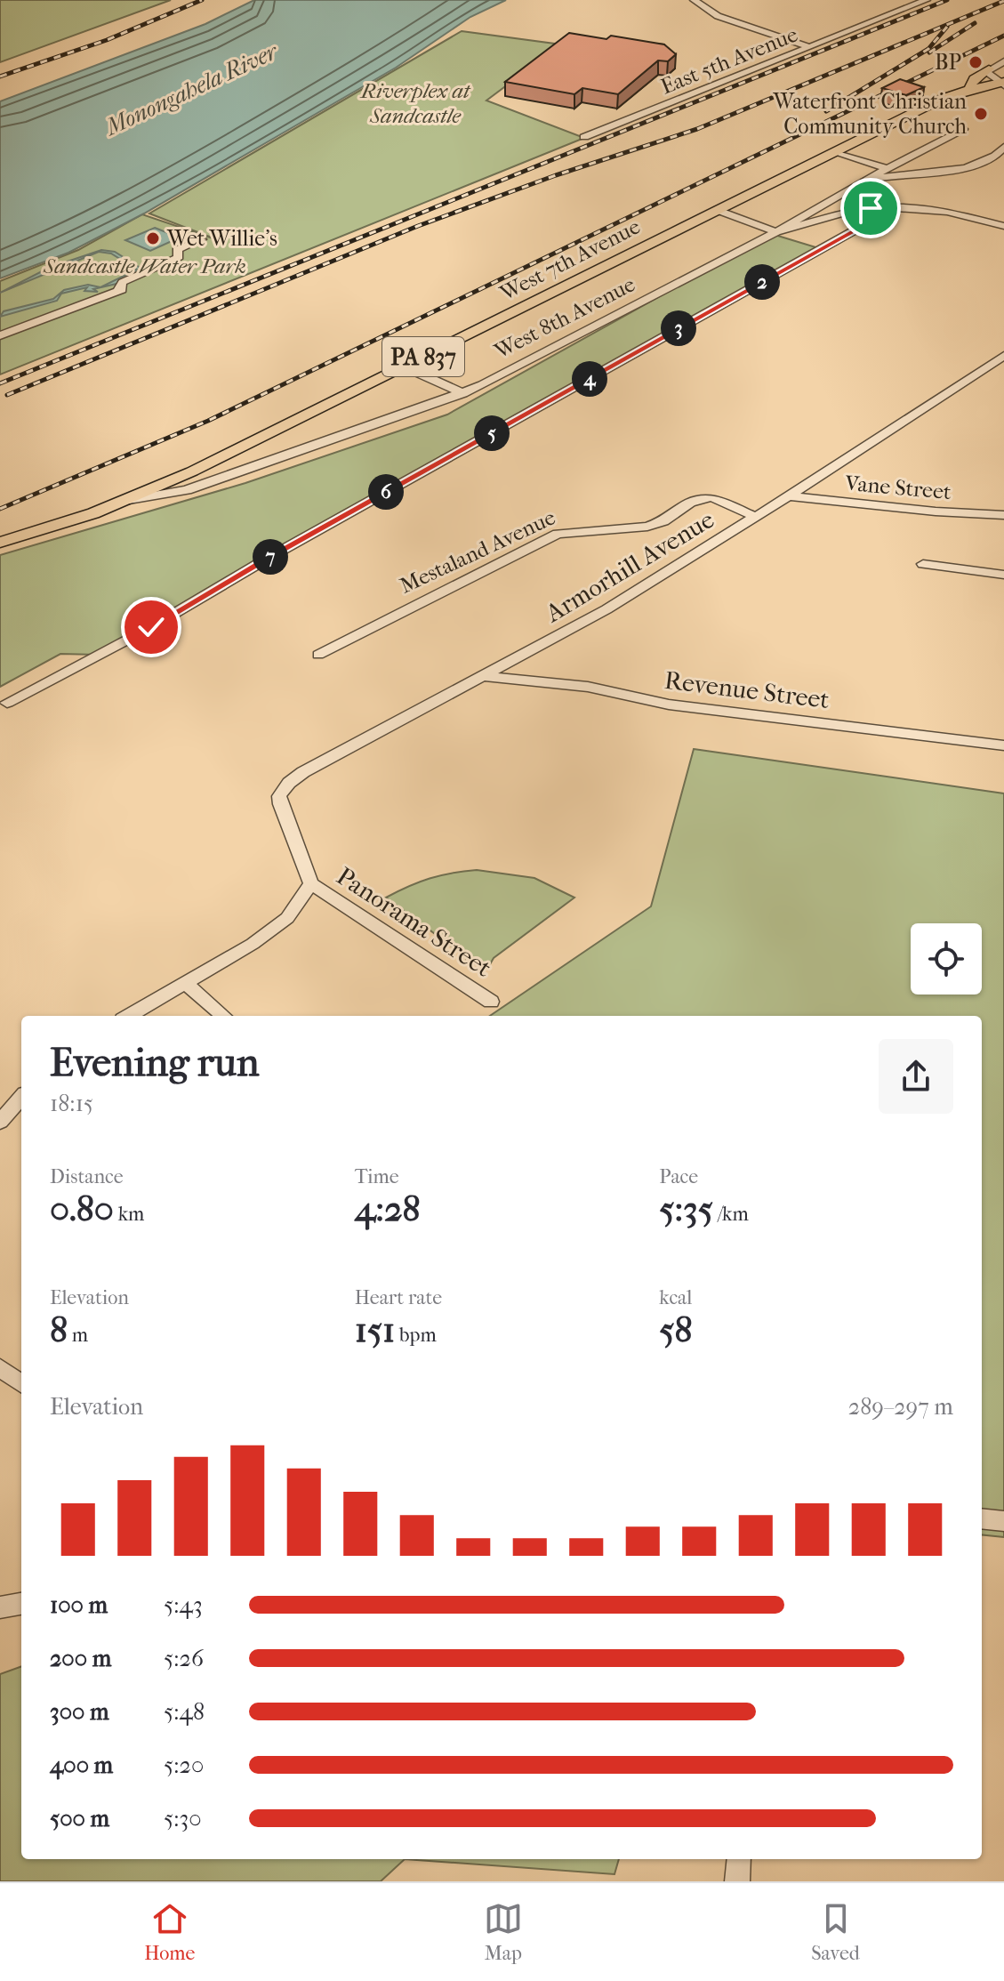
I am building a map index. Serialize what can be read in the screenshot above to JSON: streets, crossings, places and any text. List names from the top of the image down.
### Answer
{
  "streets": {
    "main road": ["West 7th Avenue", "West 8th Avenue", "PA 837"],
    "street": [
      "East 5th Avenue",
      "Vane Street",
      "Mestaland Avenue",
      "Armorhill Avenue",
      "Revenue Street",
      "Panorama Street"
    ]
  },
  "crossings": [
    ["West 7th Avenue", "West 8th Avenue"],
    ["Vane Street", "Armorhill Avenue"],
    ["Mestaland Avenue", "Armorhill Avenue"],
    ["Armorhill Avenue", "Revenue Street"],
    ["Armorhill Avenue", "Panorama Street"]
  ],
  "water": ["Monongahela River"],
  "parks": ["Riverplex at Sandcastle", "Sandcastle Water Park"],
  "places": ["BP", "Waterfront Christian Community Church", "Wet Willie's"],
  "page": {
    "pins": [
      "2",
      "3",
      "4",
      "5",
      "6",
      "7"
    ],
    "heading": ["Evening run", "18:15"],
    "stats": [
      ["Distance", "0.80 km"],
      ["Time", "4:28"],
      ["Pace", "5:35 /km"],
      ["Elevation", "8 m"],
      ["Heart rate", "151 bpm"],
      ["kcal", "58"]
    ],
    "chart": ["Elevation", "289–297 m"],
    "list": [
      {
        "name": "100 m",
        "note": "5:43"
      },
      {
        "name": "200 m",
        "note": "5:26"
      },
      {
        "name": "300 m",
        "note": "5:48"
      },
      {
        "name": "400 m",
        "note": "5:20"
      },
      {
        "name": "500 m",
        "note": "5:30"
      }
    ],
    "tabs": ["Home", "Map", "Saved"]
  }
}
